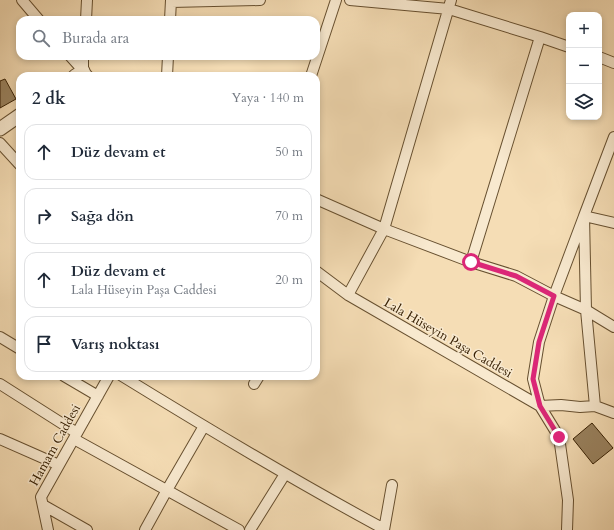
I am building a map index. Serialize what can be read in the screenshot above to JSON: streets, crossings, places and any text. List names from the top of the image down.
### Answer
{
  "streets": {
    "street": ["Lala Hüseyin Paşa Caddesi", "Hamam Caddesi"]
  },
  "page": {
    "map_buttons": ["+", "−"],
    "search": "Burada ara",
    "heading": ["2 dk", "Yaya · 140 m"],
    "list": [
      ["Düz devam et", "50 m"],
      ["Sağa dön", "70 m"],
      ["Düz devam et", "Lala Hüseyin Paşa Caddesi", "20 m"],
      "Varış noktası"
    ]
  }
}
